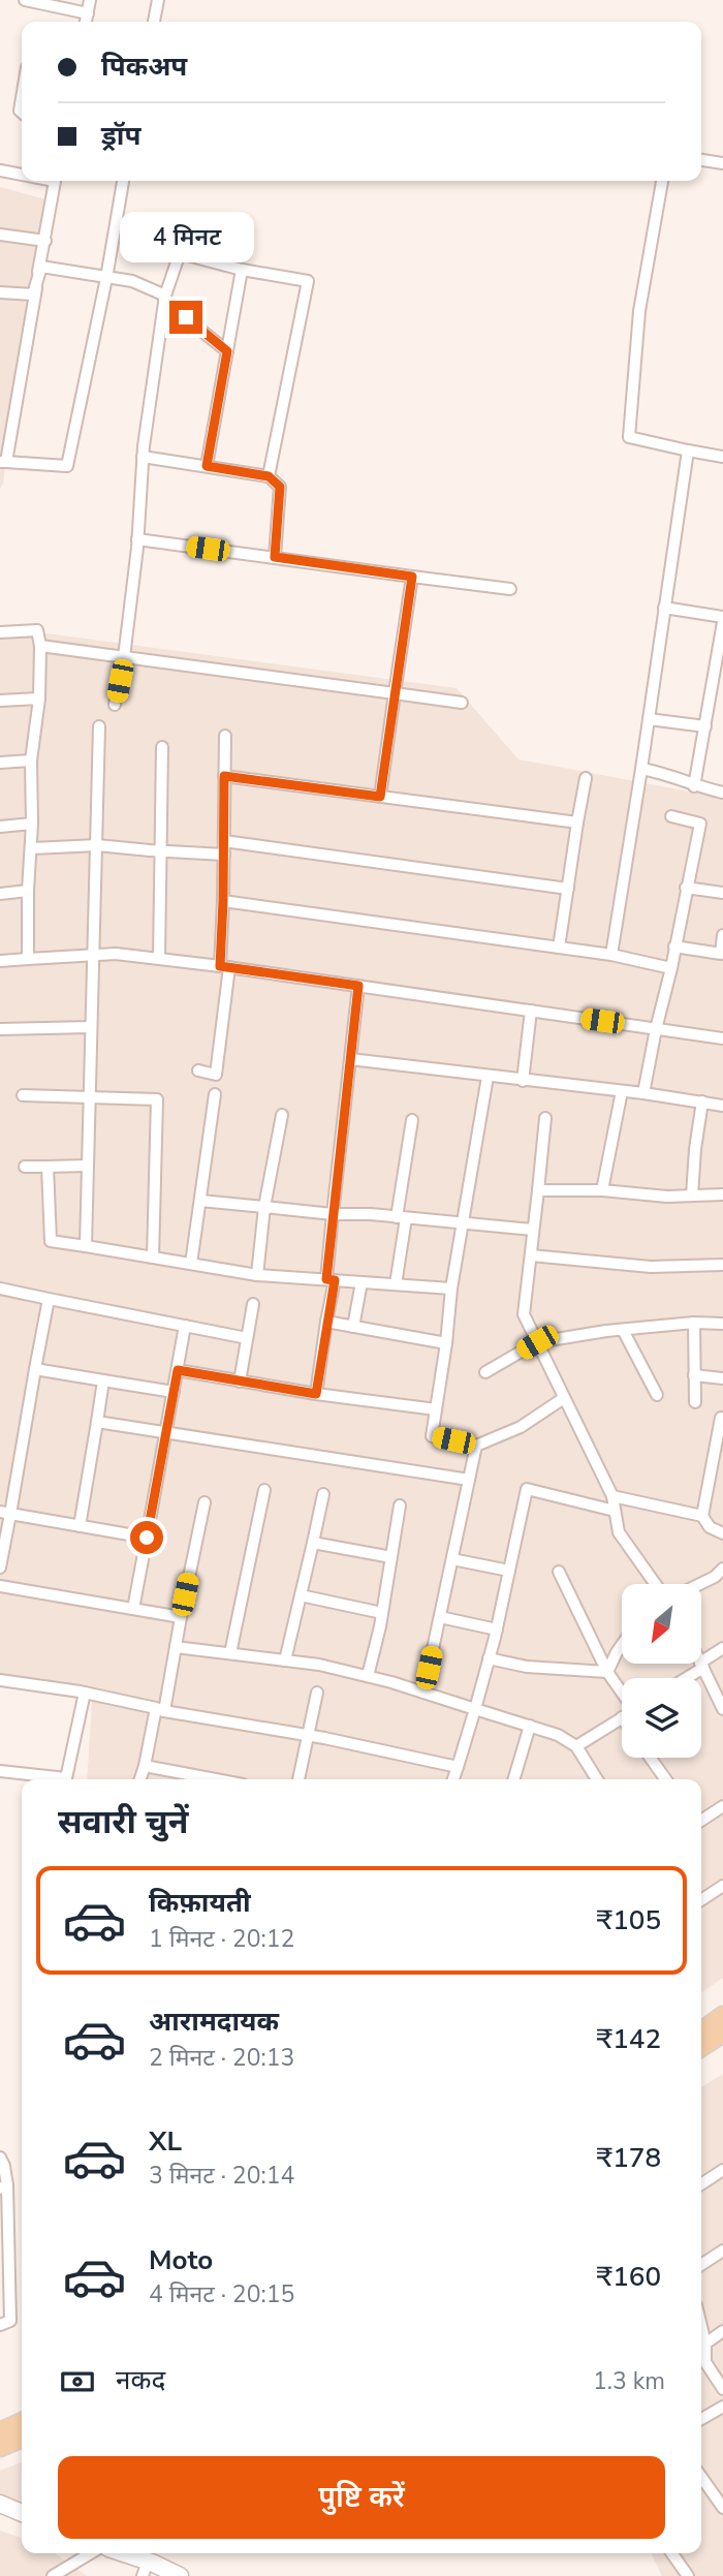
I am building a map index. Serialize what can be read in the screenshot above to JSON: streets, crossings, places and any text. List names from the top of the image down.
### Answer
{
  "north": "bottom left",
  "page": {
    "banner": ["पिकअप", "ड्रॉप"],
    "bubble": "4 मिनट",
    "heading": "सवारी चुनें",
    "list": [
      {
        "name": "किफ़ायती",
        "note": "1 मिनट · 20:12",
        "value": "₹105"
      },
      {
        "name": "आरामदायक",
        "note": "2 मिनट · 20:13",
        "value": "₹142"
      },
      {
        "name": "XL",
        "note": "3 मिनट · 20:14",
        "value": "₹178"
      },
      {
        "name": "Moto",
        "note": "4 मिनट · 20:15",
        "value": "₹160"
      }
    ],
    "pay": ["नकद", "1.3 km"],
    "buttons": "पुष्टि करें"
  }
}
